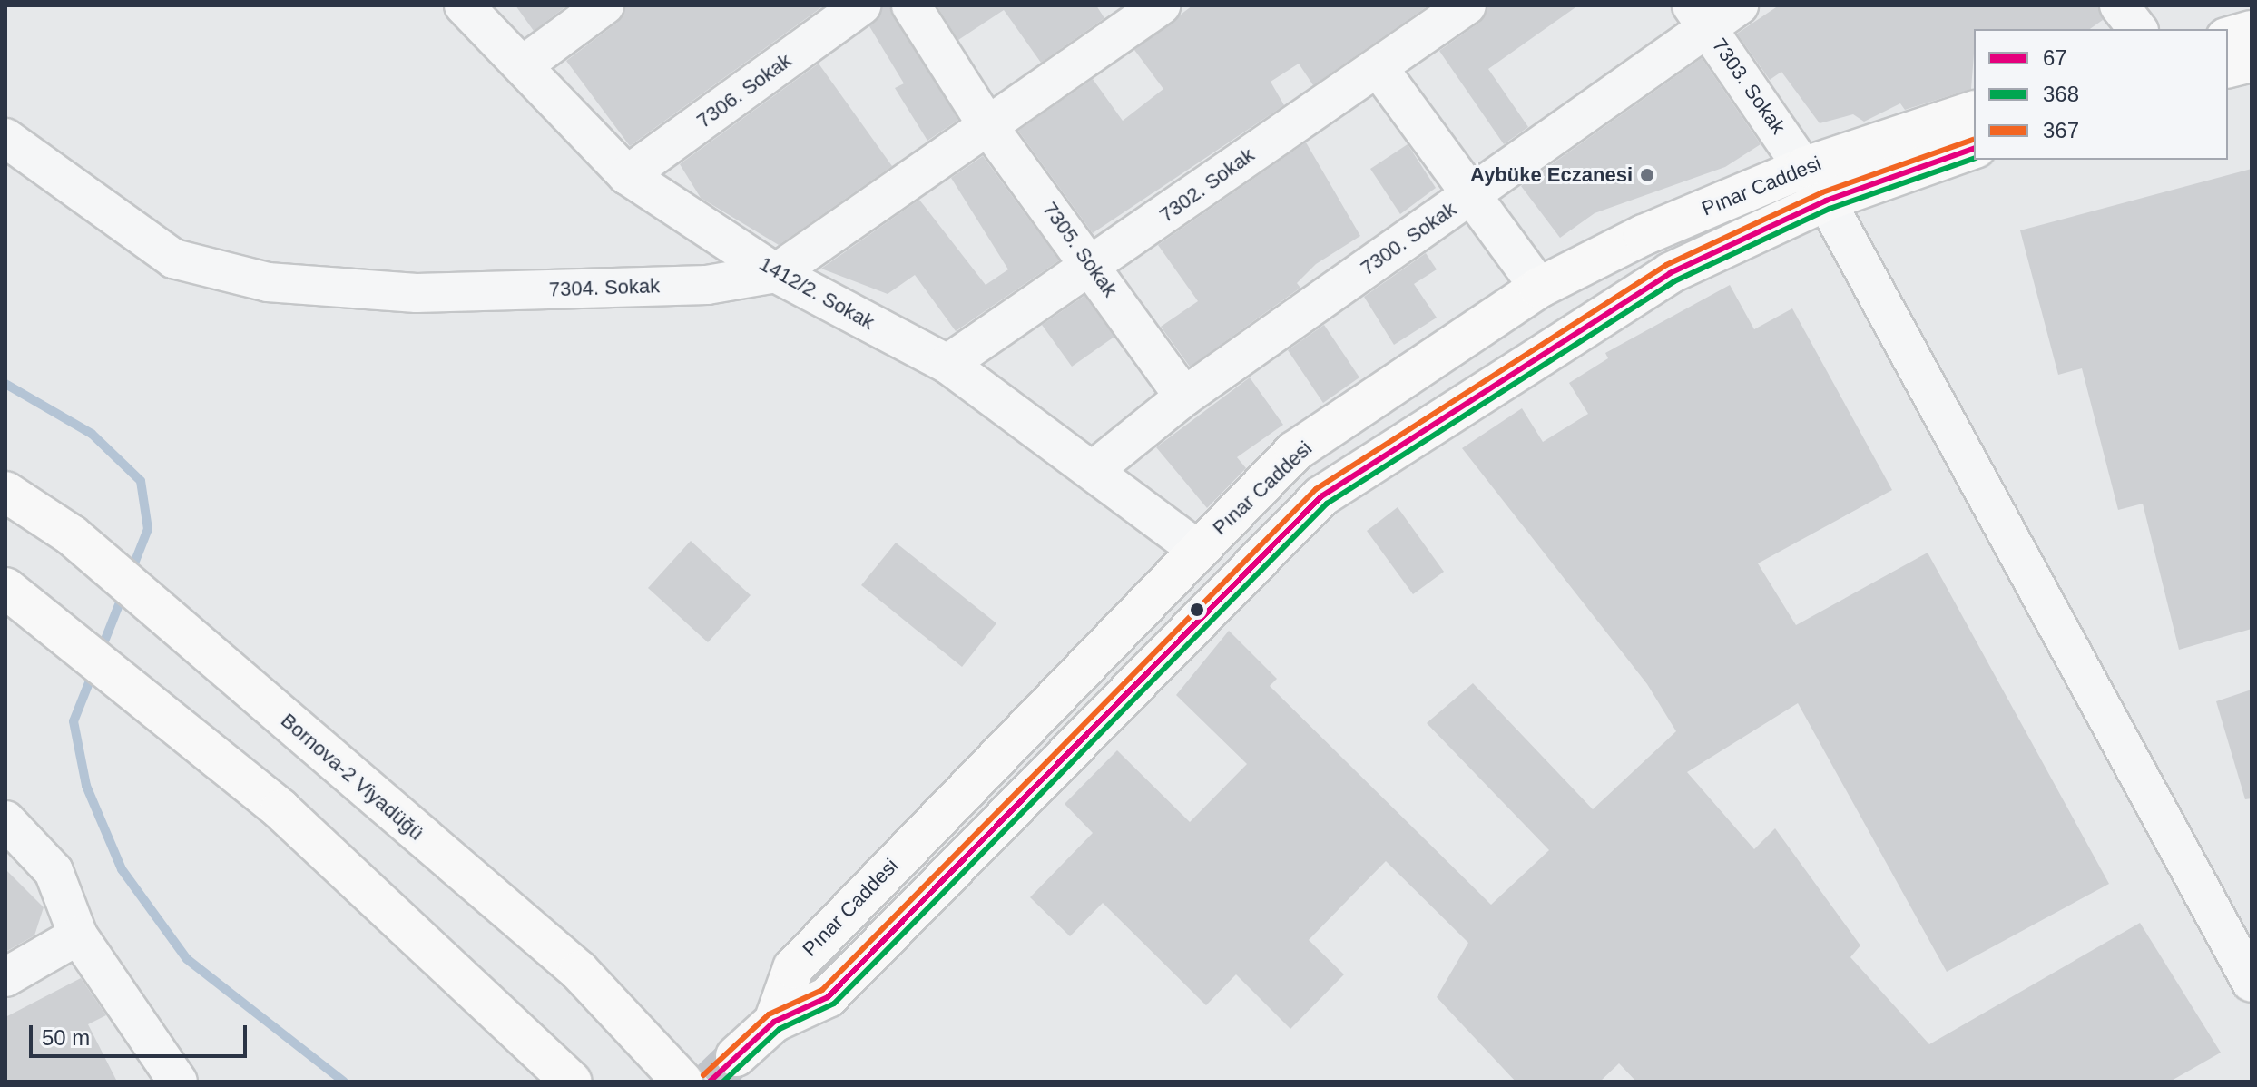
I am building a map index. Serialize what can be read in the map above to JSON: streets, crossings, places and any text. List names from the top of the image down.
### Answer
{
  "streets": {
    "main road": ["Pınar Caddesi", "Bornova-2 Viyadüğü"],
    "street": [
      "7303. Sokak",
      "7306. Sokak",
      "7302. Sokak",
      "7300. Sokak",
      "7305. Sokak",
      "7304. Sokak",
      "1412/2. Sokak"
    ]
  },
  "crossings": [
    ["7303. Sokak", "Pınar Caddesi"],
    ["7303. Sokak", "7300. Sokak"],
    ["7306. Sokak", "1412/2. Sokak"],
    ["7302. Sokak", "7305. Sokak"],
    ["7302. Sokak", "1412/2. Sokak"],
    ["Pınar Caddesi", "1412/2. Sokak"],
    ["7300. Sokak", "7305. Sokak"],
    ["7305. Sokak", "7304. Sokak"],
    ["7304. Sokak", "1412/2. Sokak"]
  ],
  "places": ["Aybüke Eczanesi"],
  "lines": ["transit line 367", "transit line 67", "transit line 368"],
  "legend": ["67", "368", "367"],
  "scale_bar": "50 m"
}
